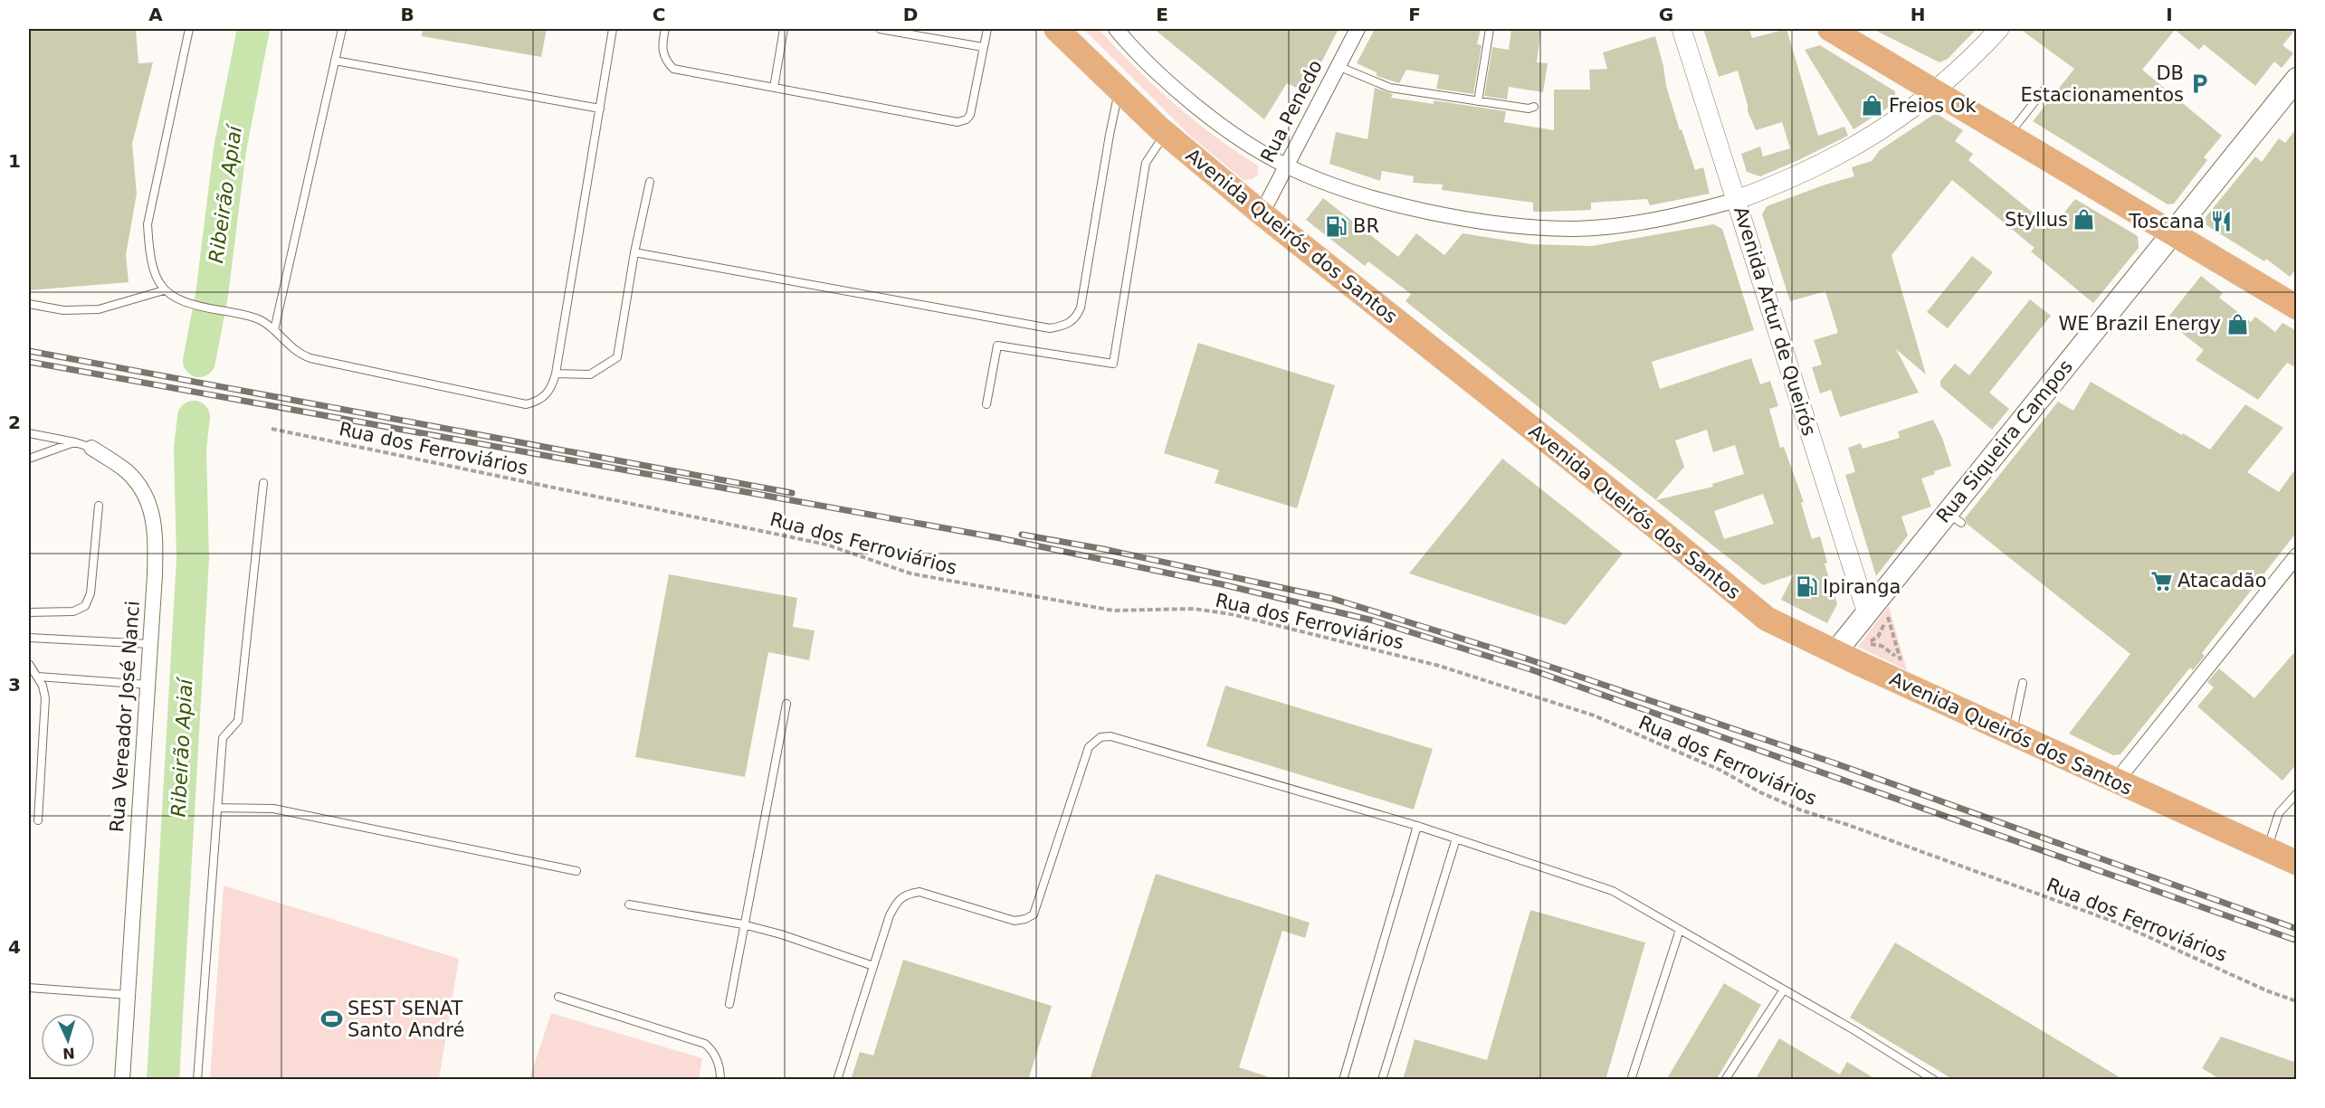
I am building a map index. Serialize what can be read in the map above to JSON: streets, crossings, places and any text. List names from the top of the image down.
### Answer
{
  "streets": {
    "main road": ["Avenida Queirós dos Santos", "Rua Siqueira Campos"],
    "street": ["Rua Penedo", "Avenida Artur de Queirós", "Rua Vereador José Nanci"],
    "path": ["Rua dos Ferroviários"]
  },
  "crossings": [
    ["Rua Penedo", "Avenida Queirós dos Santos"],
    ["Avenida Queirós dos Santos", "Rua Siqueira Campos"],
    ["Avenida Artur de Queirós", "Rua Siqueira Campos"]
  ],
  "water": ["Ribeirão Apiaí"],
  "places": {
    "parking": ["DB Estacionamentos"],
    "shop": ["Freios Ok", "Styllus", "WE Brazil Energy"],
    "restaurant": ["Toscana"],
    "fuel station": ["BR", "Ipiranga"],
    "supermarket": ["Atacadão"],
    "sports": ["SEST SENAT Santo André"]
  },
  "north": "bottom",
  "grid": {
    "columns": [
      "A",
      "B",
      "C",
      "D",
      "E",
      "F",
      "G",
      "H",
      "I"
    ],
    "rows": [
      "1",
      "2",
      "3",
      "4"
    ]
  }
}
